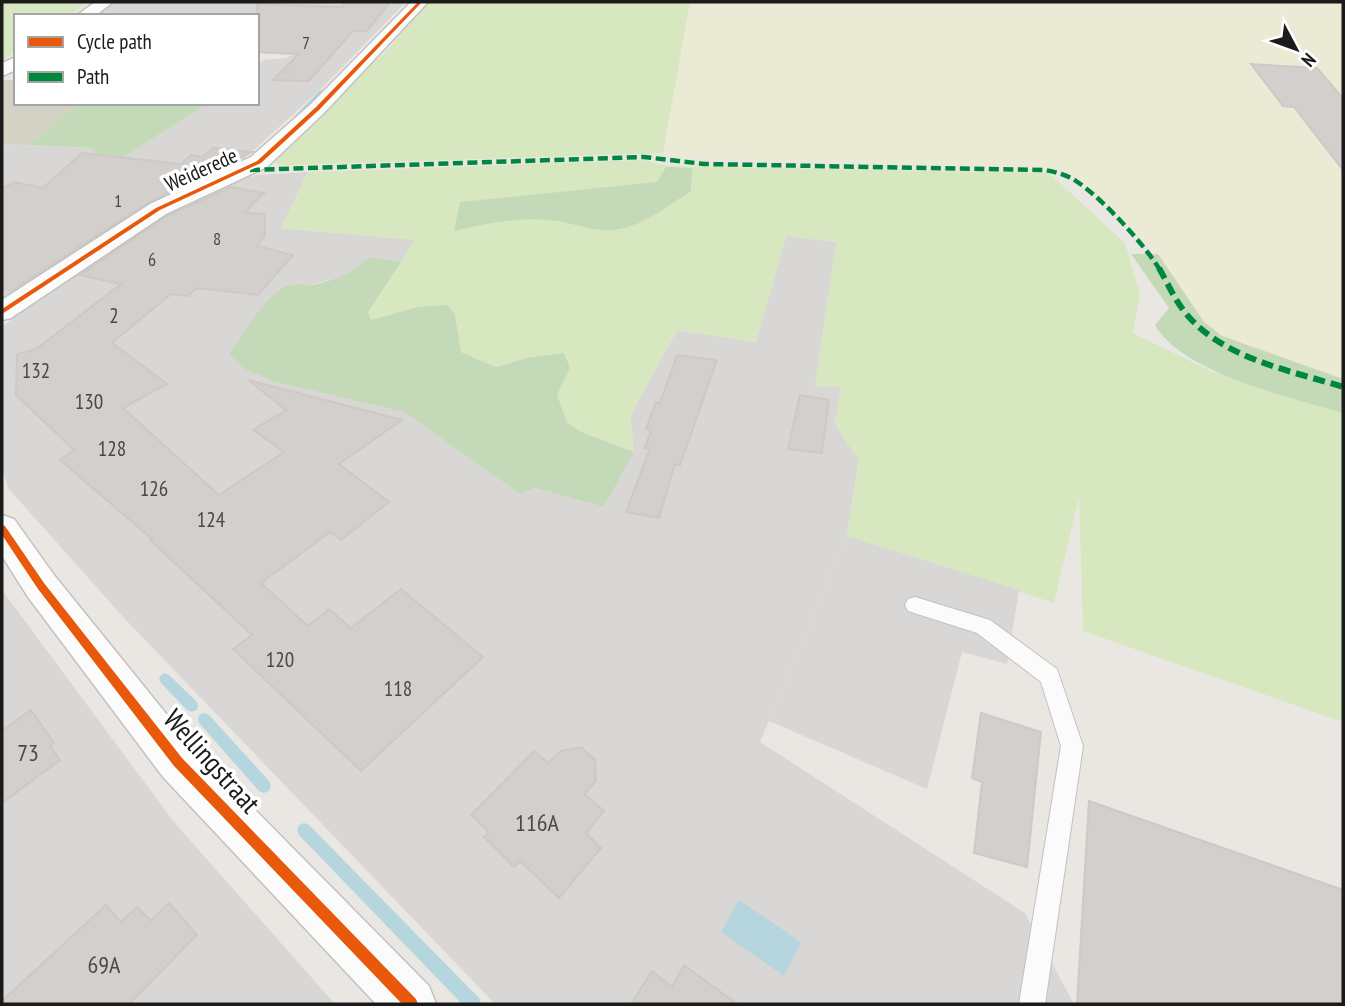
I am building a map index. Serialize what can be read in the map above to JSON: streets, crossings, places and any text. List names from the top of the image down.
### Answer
{
  "streets": {
    "street": ["Weiderede", "Wellingstraat"]
  },
  "house_numbers": [
    "7",
    "1",
    "8",
    "6",
    "2",
    "132",
    "130",
    "128",
    "126",
    "124",
    "120",
    "118",
    "73",
    "116A",
    "69A"
  ],
  "legend": ["Cycle path", "Path"],
  "north": "bottom right"
}
